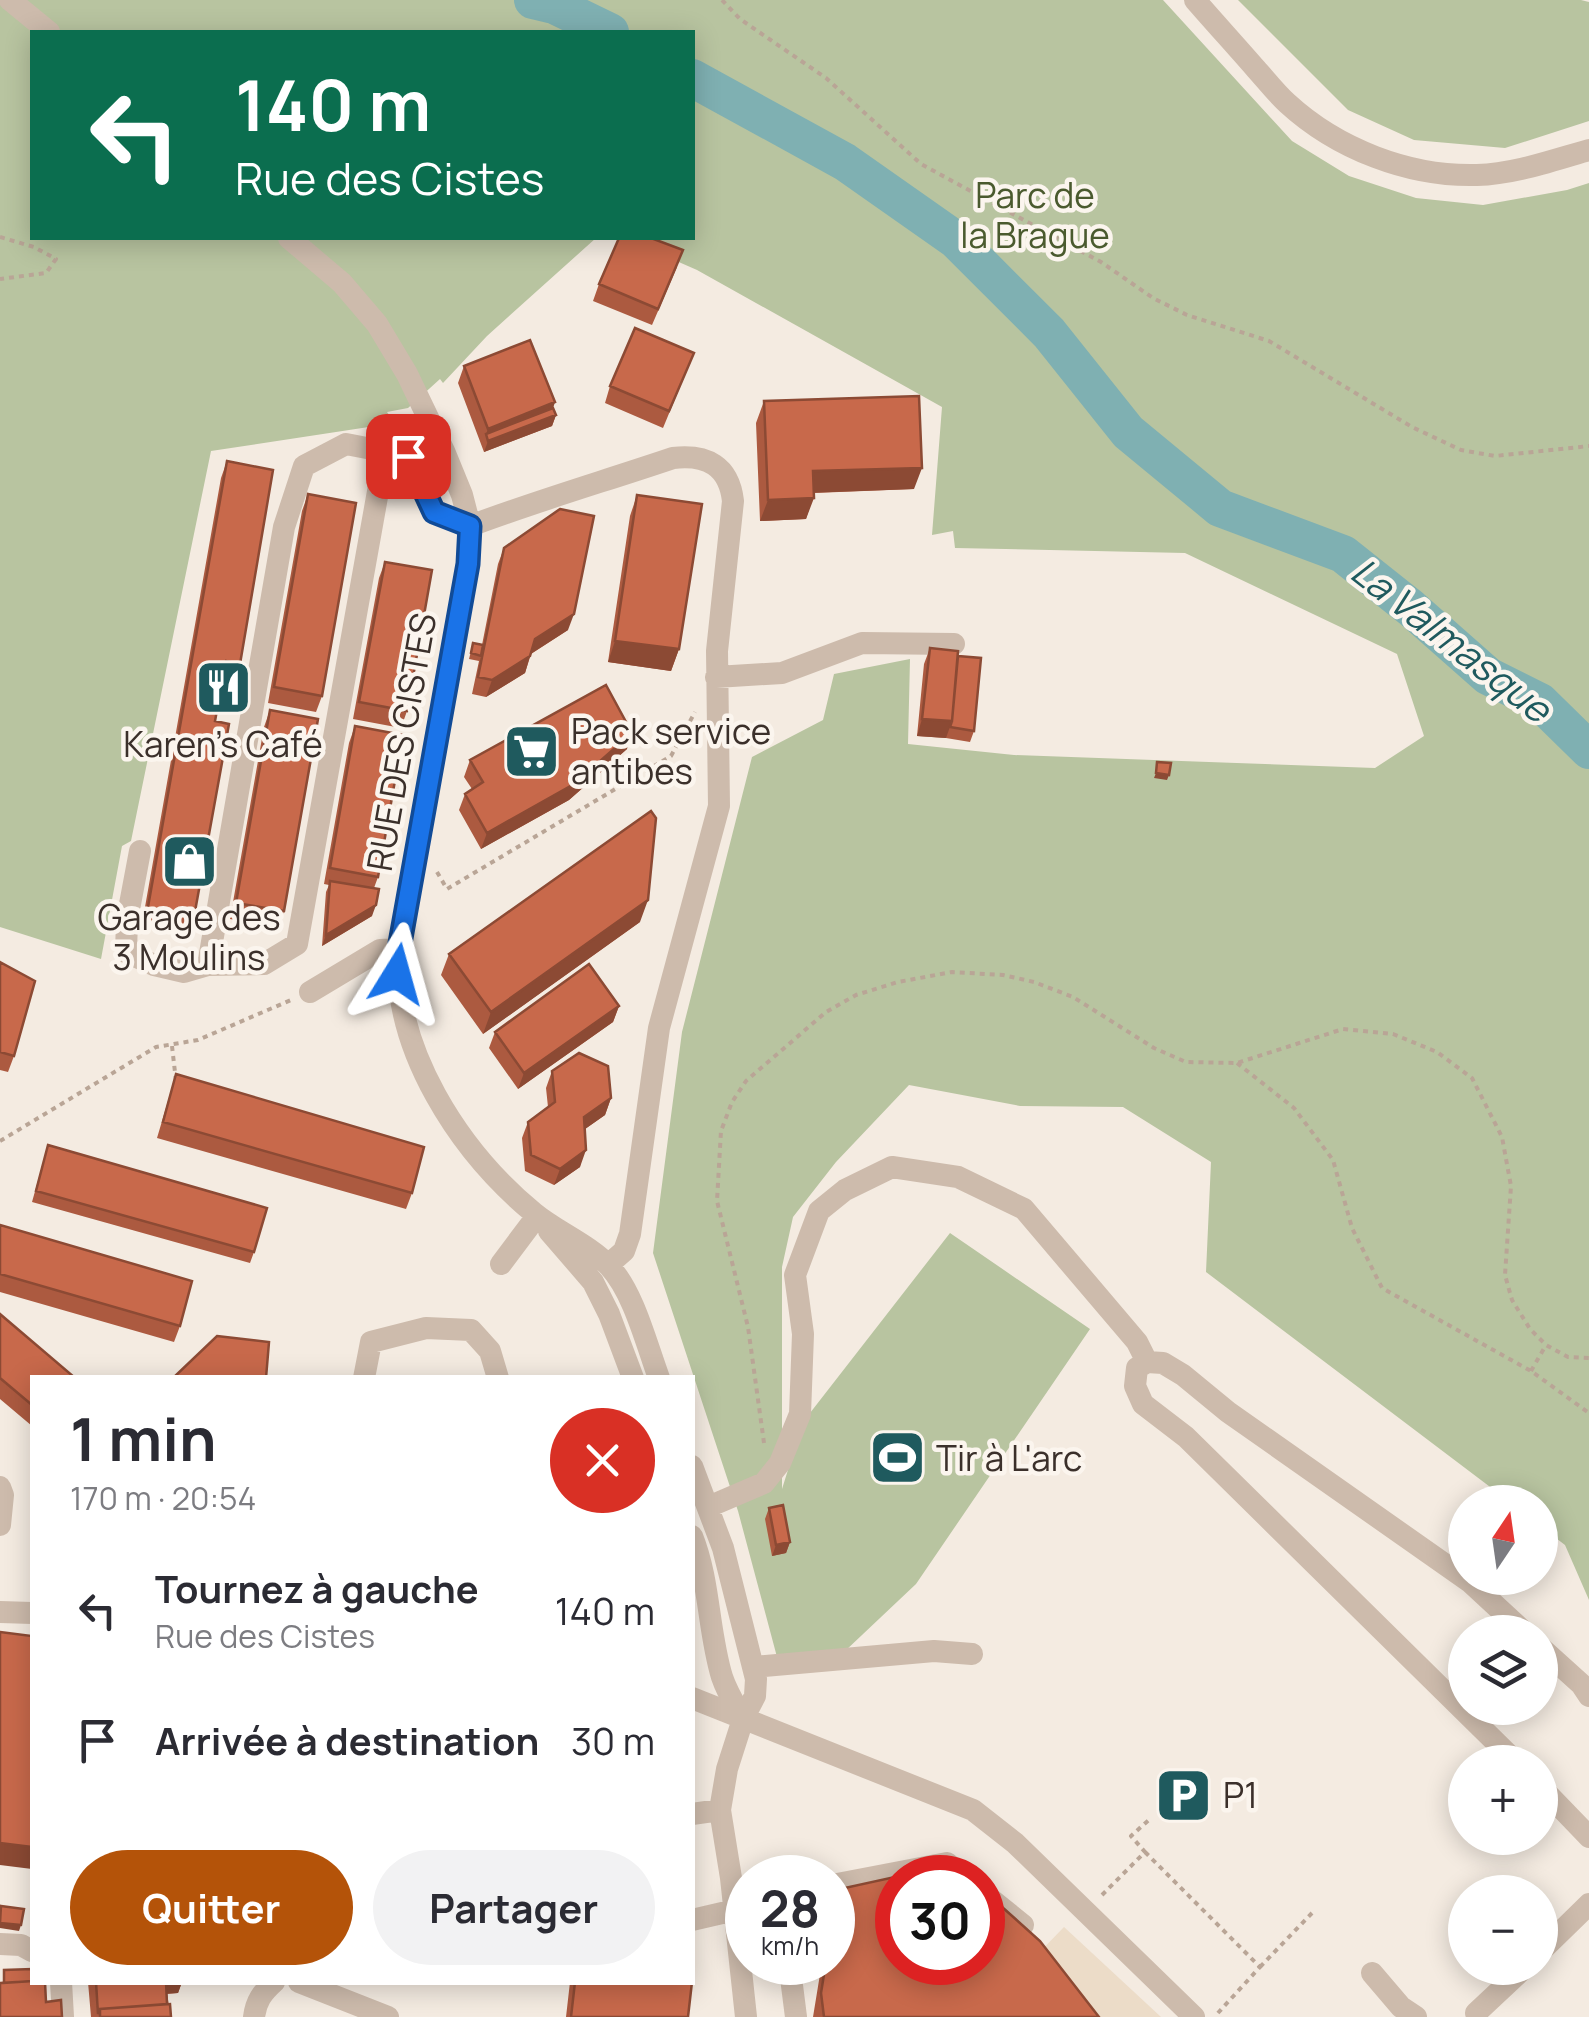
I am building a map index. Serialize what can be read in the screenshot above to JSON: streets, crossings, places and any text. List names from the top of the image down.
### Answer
{
  "streets": {
    "street": ["RUE DES CISTES"]
  },
  "water": ["La Valmasque"],
  "parks": ["Parc de la Brague"],
  "places": {
    "restaurant": ["Karen's Café"],
    "supermarket": ["Pack service antibes"],
    "shop": ["Garage des 3 Moulins"],
    "sports": ["Tir à L'arc"],
    "parking": ["P1"]
  },
  "north": "top",
  "page": {
    "turn": ["140 m", "Rue des Cistes"],
    "heading": ["1 min", "170 m · 20:54"],
    "map_buttons": ["+", "−"],
    "list": [
      {
        "name": "Tournez à gauche",
        "note": "Rue des Cistes",
        "value": "140 m"
      },
      {
        "name": "Arrivée à destination",
        "value": "30 m"
      }
    ],
    "buttons": ["Quitter", "Partager"],
    "speed": "28 km/h",
    "limit": "30"
  }
}
